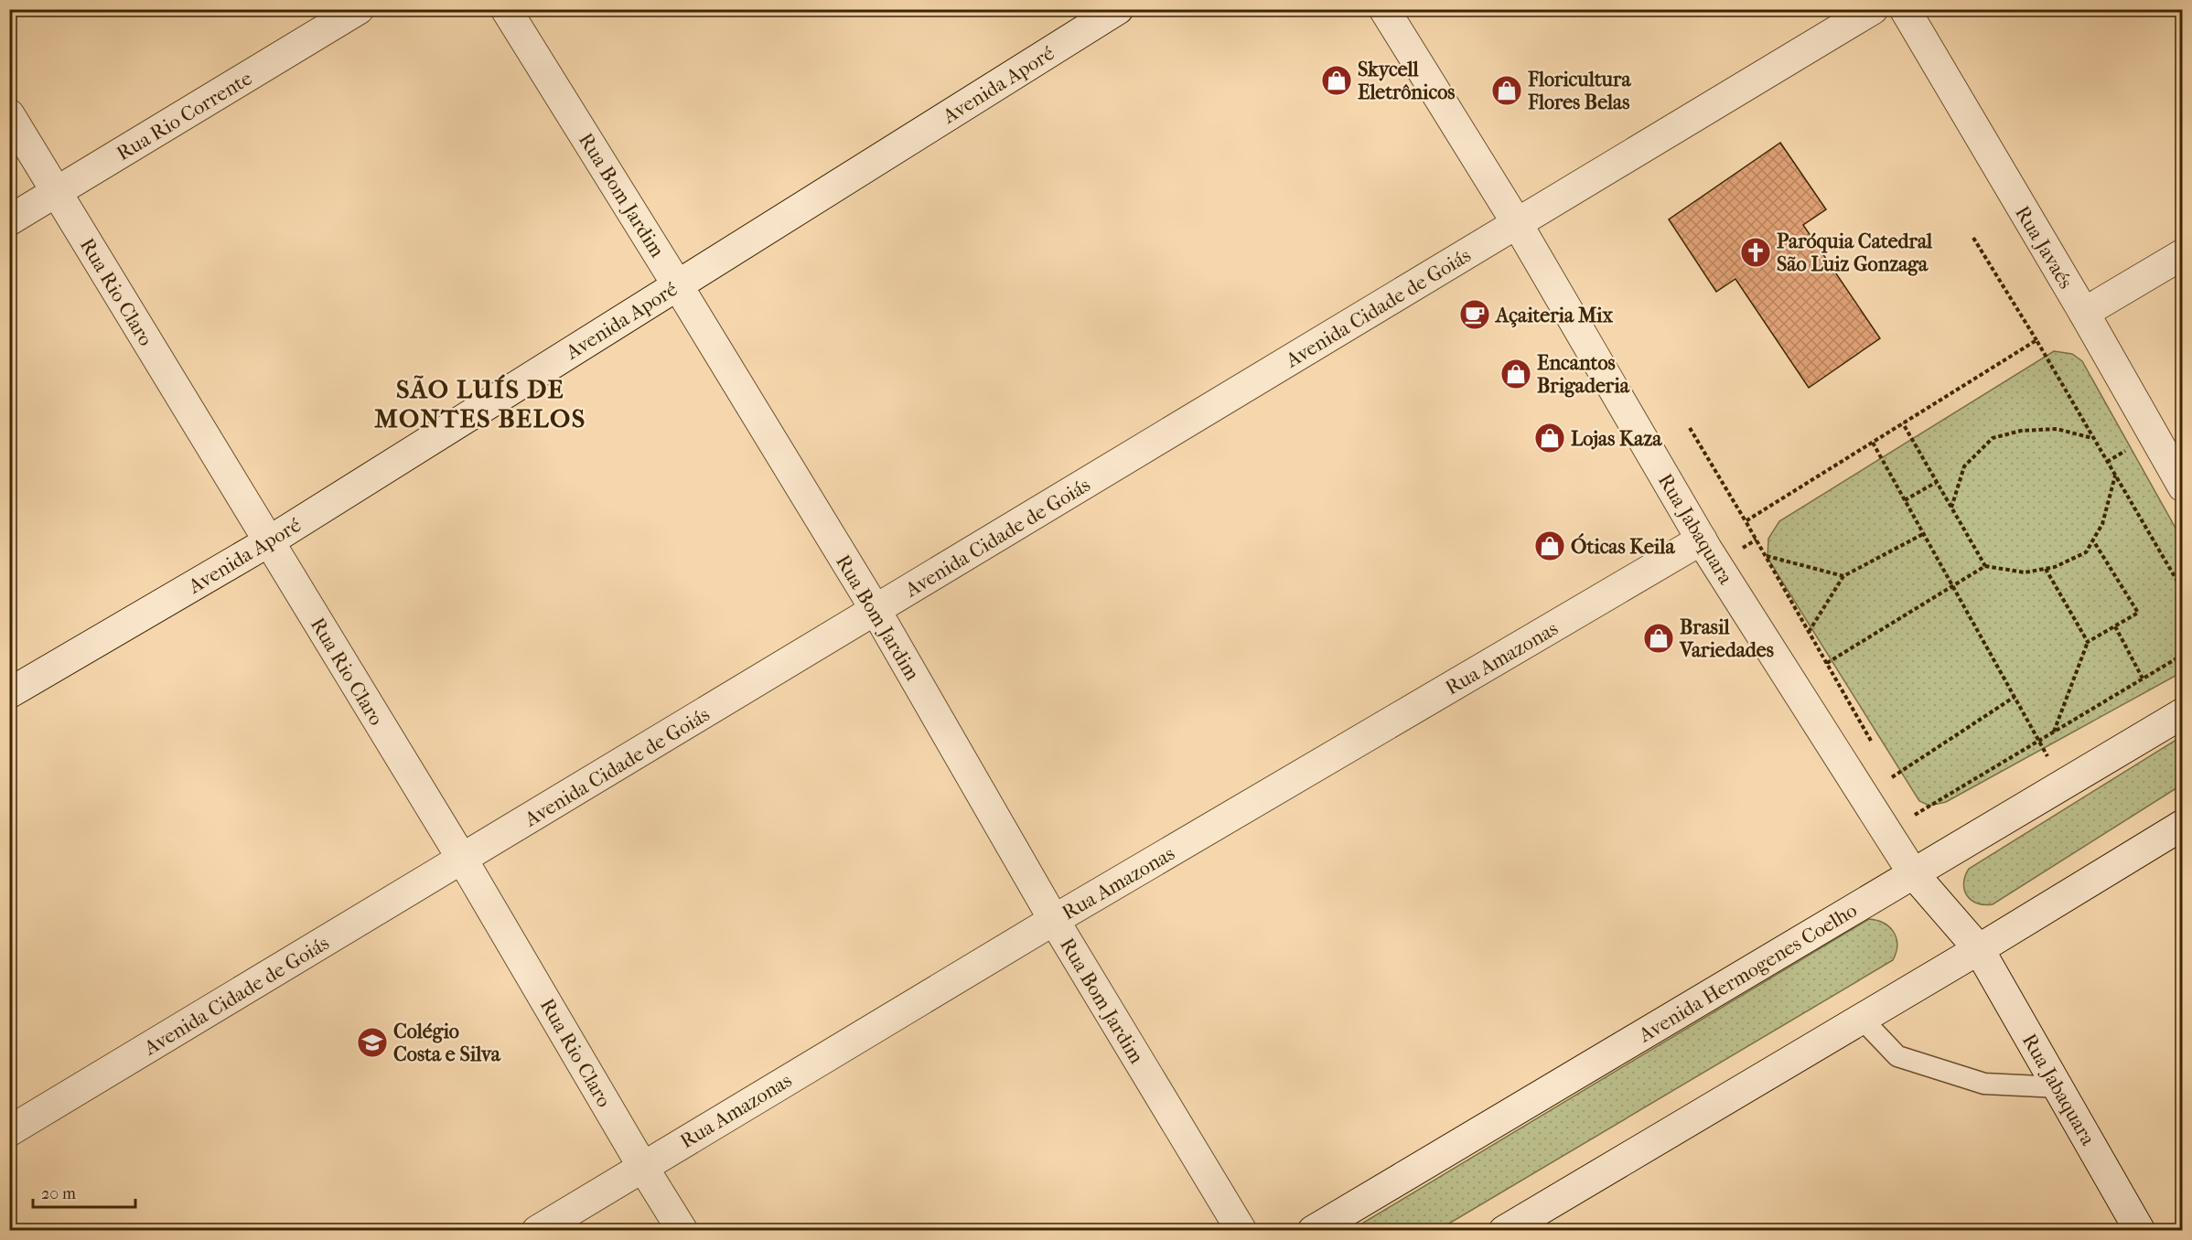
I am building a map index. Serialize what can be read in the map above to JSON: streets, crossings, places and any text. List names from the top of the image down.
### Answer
{
  "streets": {
    "street": [
      "Avenida Aporé",
      "Rua Rio Corrente",
      "Rua Bom Jardim",
      "Rua Javaés",
      "Rua Rio Claro",
      "Avenida Cidade de Goiás",
      "Rua Jabaquara",
      "Rua Amazonas",
      "Avenida Hermogenes Coelho"
    ]
  },
  "crossings": [
    ["Avenida Aporé", "Rua Bom Jardim"],
    ["Avenida Aporé", "Rua Rio Claro"],
    ["Rua Rio Corrente", "Rua Rio Claro"],
    ["Rua Bom Jardim", "Avenida Cidade de Goiás"],
    ["Rua Bom Jardim", "Rua Amazonas"],
    ["Rua Rio Claro", "Avenida Cidade de Goiás"],
    ["Rua Rio Claro", "Rua Amazonas"],
    ["Avenida Cidade de Goiás", "Rua Jabaquara"],
    ["Rua Jabaquara", "Rua Amazonas"],
    ["Rua Jabaquara", "Avenida Hermogenes Coelho"]
  ],
  "districts": ["SÃO LUÍS DE MONTES BELOS"],
  "places": {
    "shop": [
      "Skycell Eletrônicos",
      "Floricultura Flores Belas",
      "Encantos Brigaderia",
      "Lojas Kaza",
      "Óticas Keila",
      "Brasil Variedades"
    ],
    "church": ["Paróquia Catedral São Luiz Gonzaga"],
    "cafe": ["Açaiteria Mix"],
    "school or university": ["Colégio Costa e Silva"]
  },
  "scale_bar": "20 m"
}
